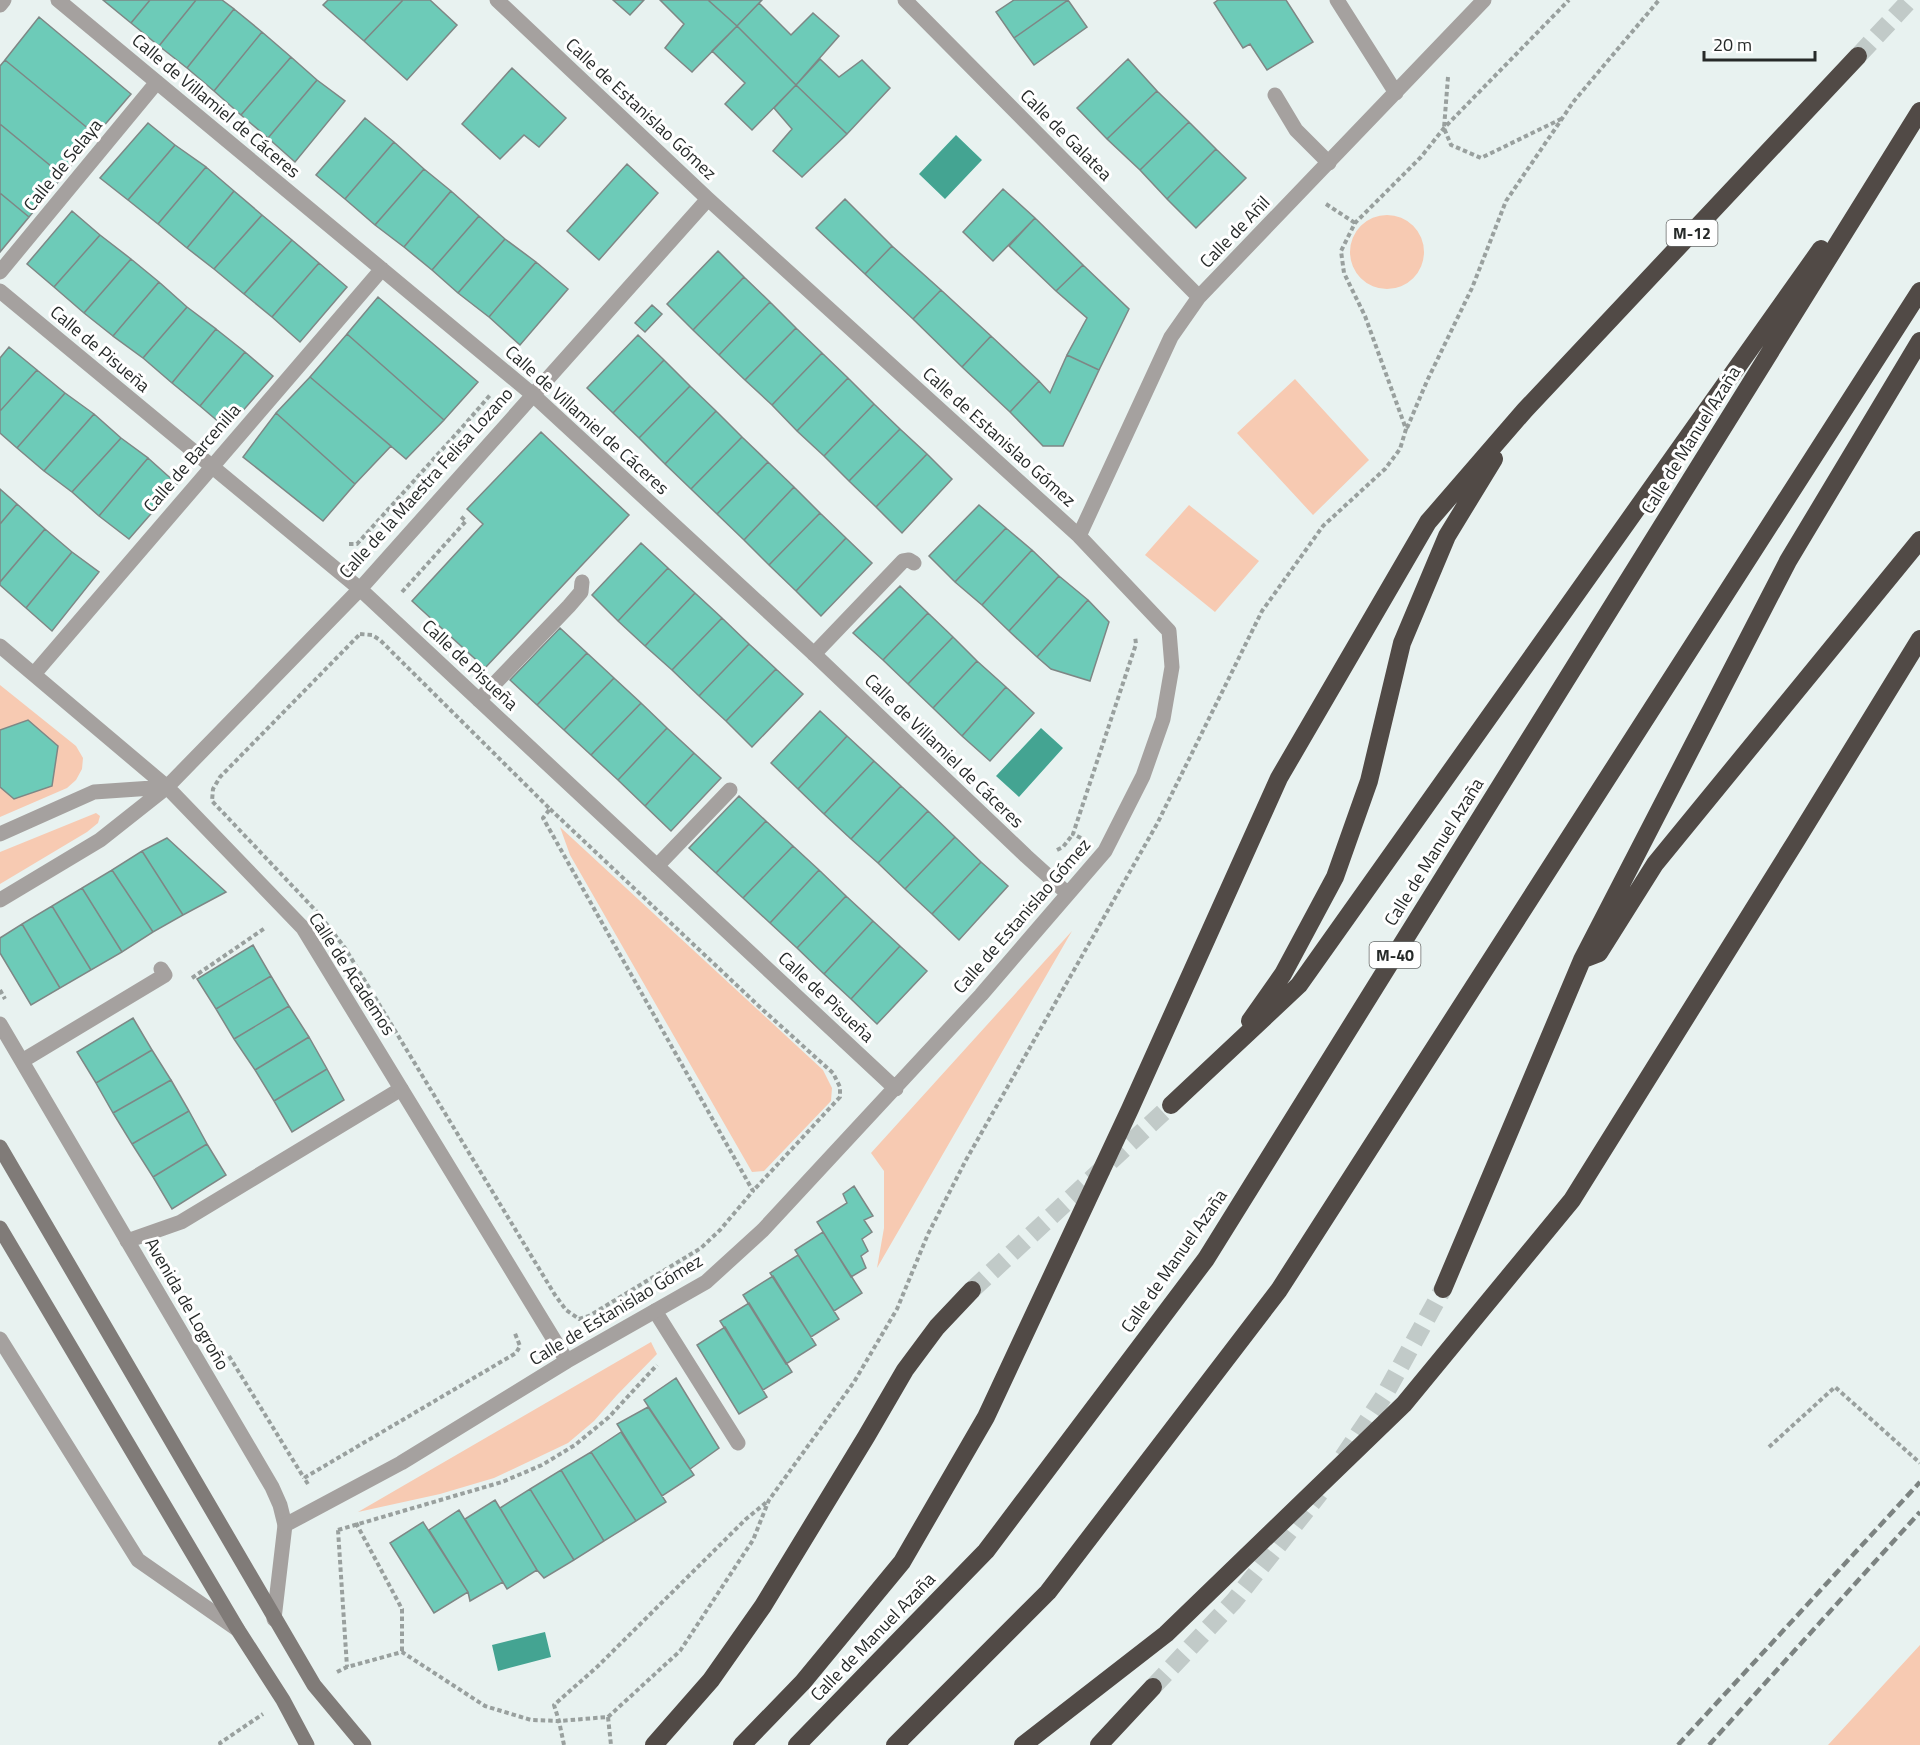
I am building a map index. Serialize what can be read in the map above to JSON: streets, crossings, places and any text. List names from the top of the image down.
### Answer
{
  "streets": {
    "highway": ["M-12", "Calle de Manuel Azaña", "M-40"],
    "street": [
      "Calle de Villamiel de Cáceres",
      "Calle de Estanislao Gómez",
      "Calle de Galatea",
      "Calle de Selaya",
      "Calle de Añil",
      "Calle de Pisueña",
      "Calle de Barcenilla",
      "Calle de la Maestra Felisa Lozano",
      "Calle de Academos",
      "Avenida de Logroño"
    ]
  },
  "crossings": [
    ["Calle de Villamiel de Cáceres", "Calle de Estanislao Gómez"],
    ["Calle de Villamiel de Cáceres", "Calle de Selaya"],
    ["Calle de Villamiel de Cáceres", "Calle de Barcenilla"],
    ["Calle de Villamiel de Cáceres", "Calle de la Maestra Felisa Lozano"],
    ["Calle de Estanislao Gómez", "Calle de Añil"],
    ["Calle de Estanislao Gómez", "Calle de Pisueña"],
    ["Calle de Estanislao Gómez", "Calle de la Maestra Felisa Lozano"],
    ["Calle de Estanislao Gómez", "Calle de Academos"],
    ["Calle de Estanislao Gómez", "Avenida de Logroño"],
    ["Calle de Galatea", "Calle de Añil"],
    ["Calle de Pisueña", "Calle de Barcenilla"],
    ["Calle de Pisueña", "Calle de la Maestra Felisa Lozano"],
    ["Calle de Barcenilla", "Calle de Academos"],
    ["Calle de la Maestra Felisa Lozano", "Calle de Academos"]
  ],
  "scale_bar": "20 m"
}
